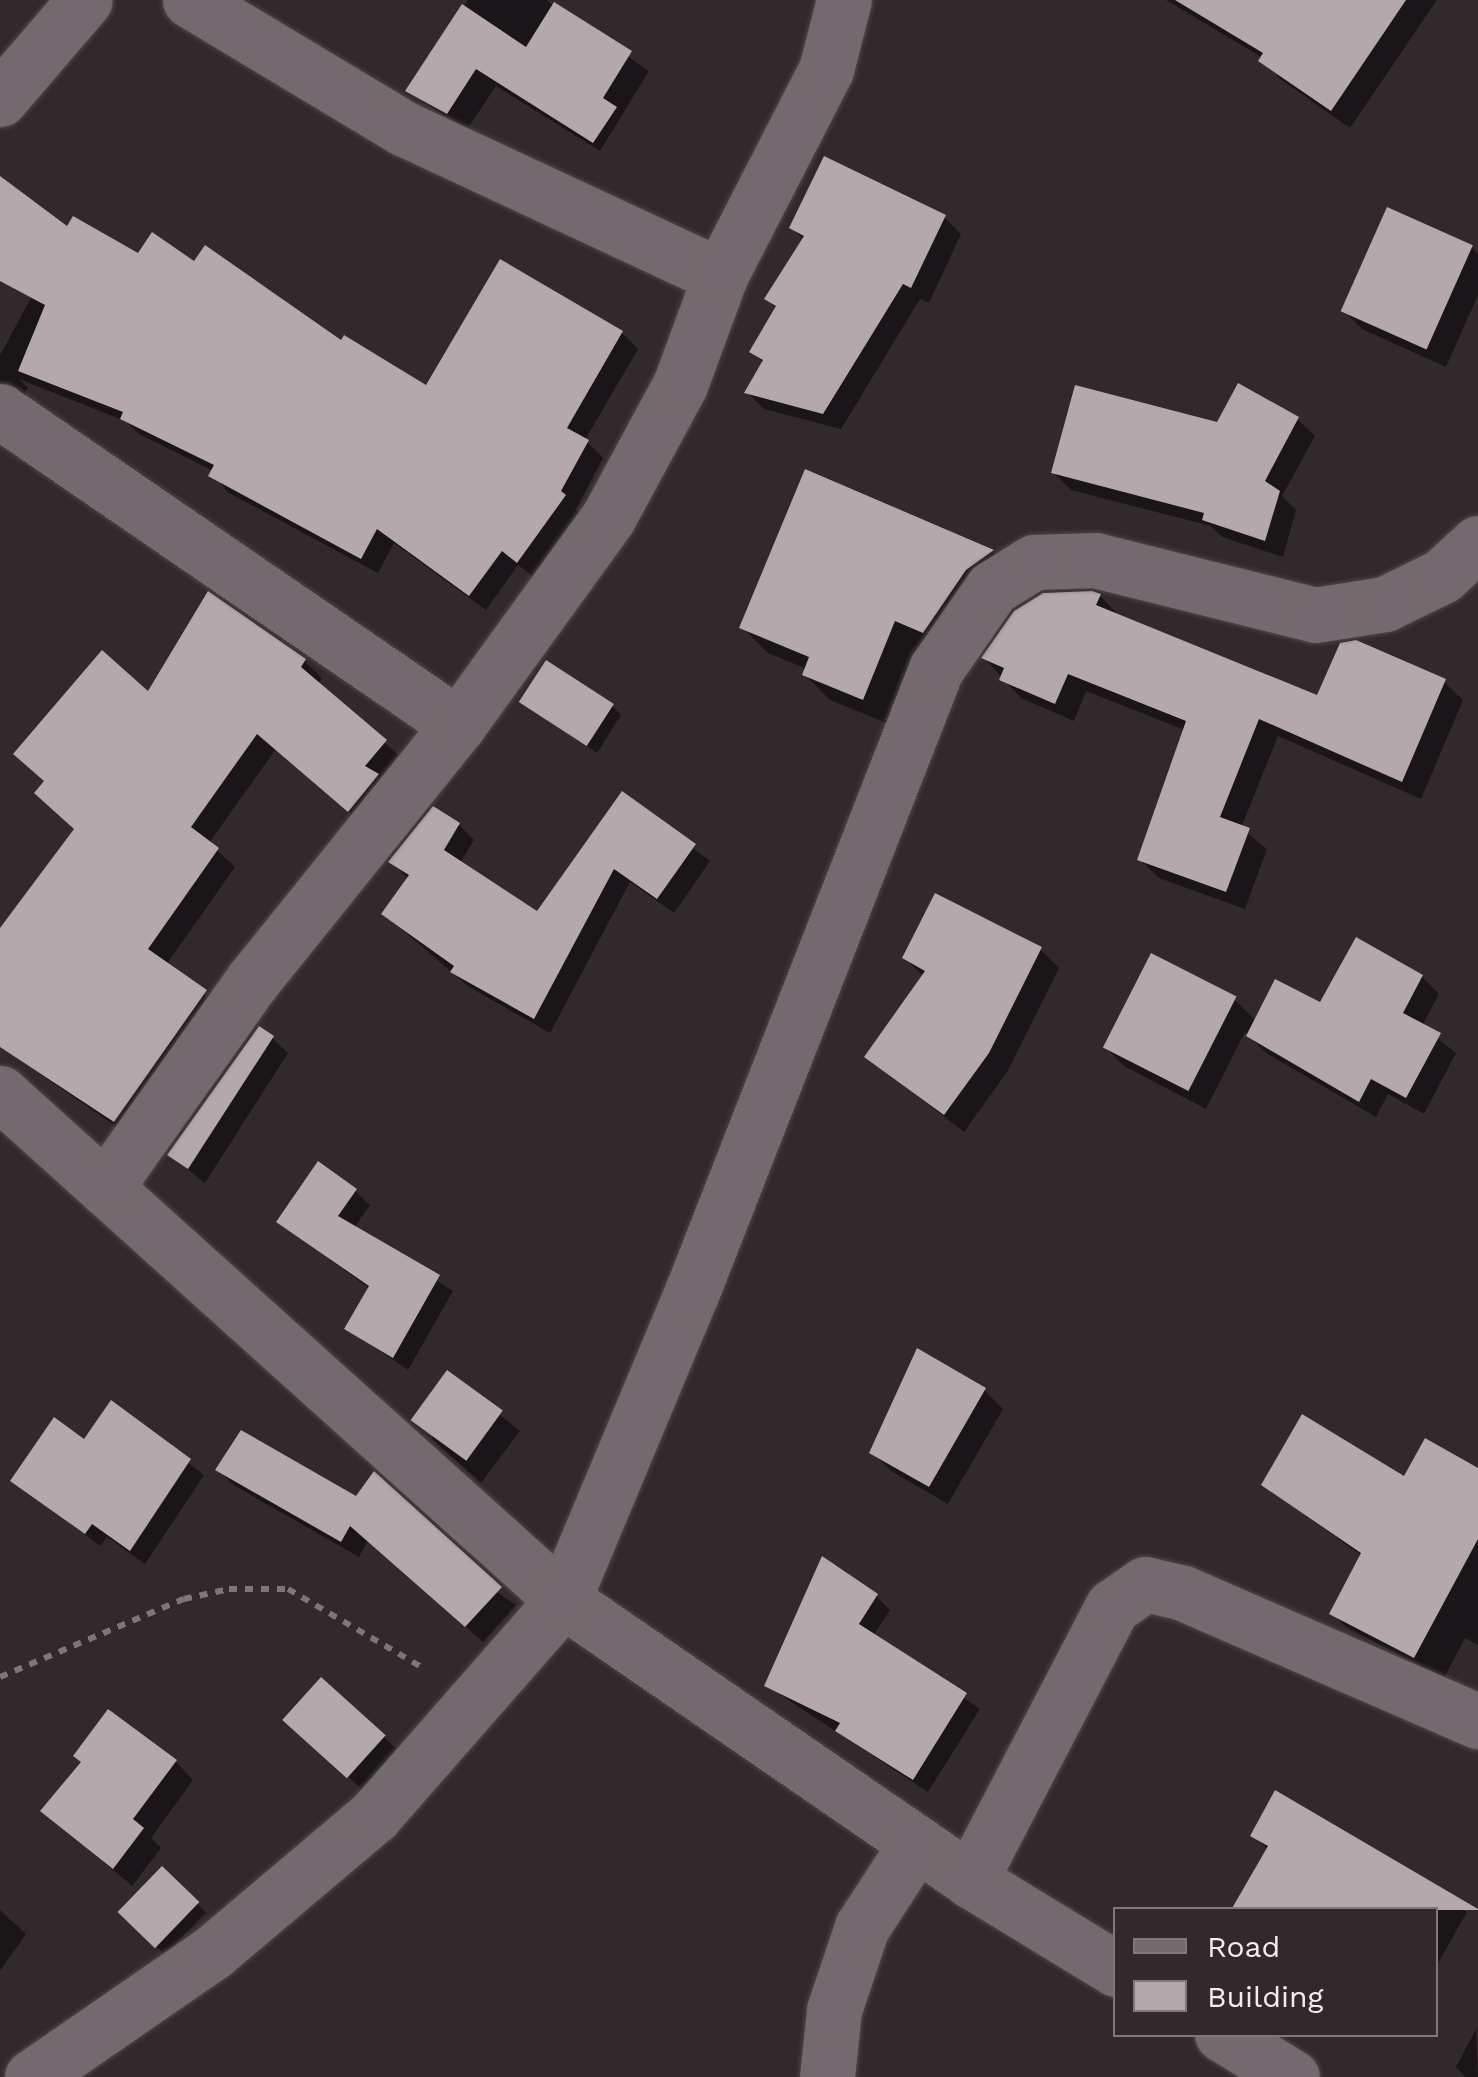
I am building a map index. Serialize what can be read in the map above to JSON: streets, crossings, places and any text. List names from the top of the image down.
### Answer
{
  "legend": ["Road", "Building"]
}
